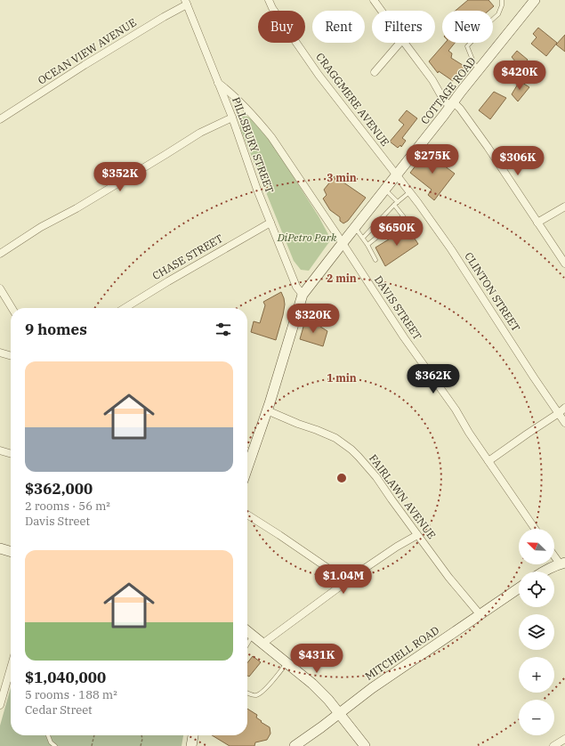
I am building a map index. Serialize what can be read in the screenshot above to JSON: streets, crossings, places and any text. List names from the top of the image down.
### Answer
{
  "streets": {
    "street": [
      "OCEAN VIEW AVENUE",
      "COTTAGE ROAD",
      "CRAGGMERE AVENUE",
      "PILLSBURY STREET",
      "CHASE STREET",
      "CLINTON STREET",
      "DAVIS STREET",
      "FAIRLAWN AVENUE",
      "MITCHELL ROAD"
    ]
  },
  "crossings": [
    ["OCEAN VIEW AVENUE", "PILLSBURY STREET"],
    ["COTTAGE ROAD", "CRAGGMERE AVENUE"],
    ["COTTAGE ROAD", "PILLSBURY STREET"],
    ["COTTAGE ROAD", "CLINTON STREET"],
    ["COTTAGE ROAD", "DAVIS STREET"],
    ["COTTAGE ROAD", "FAIRLAWN AVENUE"],
    ["CRAGGMERE AVENUE", "CLINTON STREET"],
    ["PILLSBURY STREET", "CHASE STREET"],
    ["PILLSBURY STREET", "DAVIS STREET"],
    ["FAIRLAWN AVENUE", "MITCHELL ROAD"]
  ],
  "parks": ["DiPetro Park"],
  "north": "top left",
  "page": {
    "chip": [
      "Buy",
      "Rent",
      "Filters",
      "New"
    ],
    "price": [
      "$420K",
      "$275K",
      "$306K",
      "$352K",
      "$650K",
      "$320K",
      "$362K",
      "$1.04M",
      "$431K"
    ],
    "heading": "9 homes",
    "list": [
      {
        "name": "$362,000",
        "note": "2 rooms · 56 m² · Davis Street"
      },
      {
        "name": "$1,040,000",
        "note": "5 rooms · 188 m² · Cedar Street"
      }
    ],
    "map_buttons": ["+", "−"]
  },
  "rings": ["3 min", "2 min", "1 min"]
}
